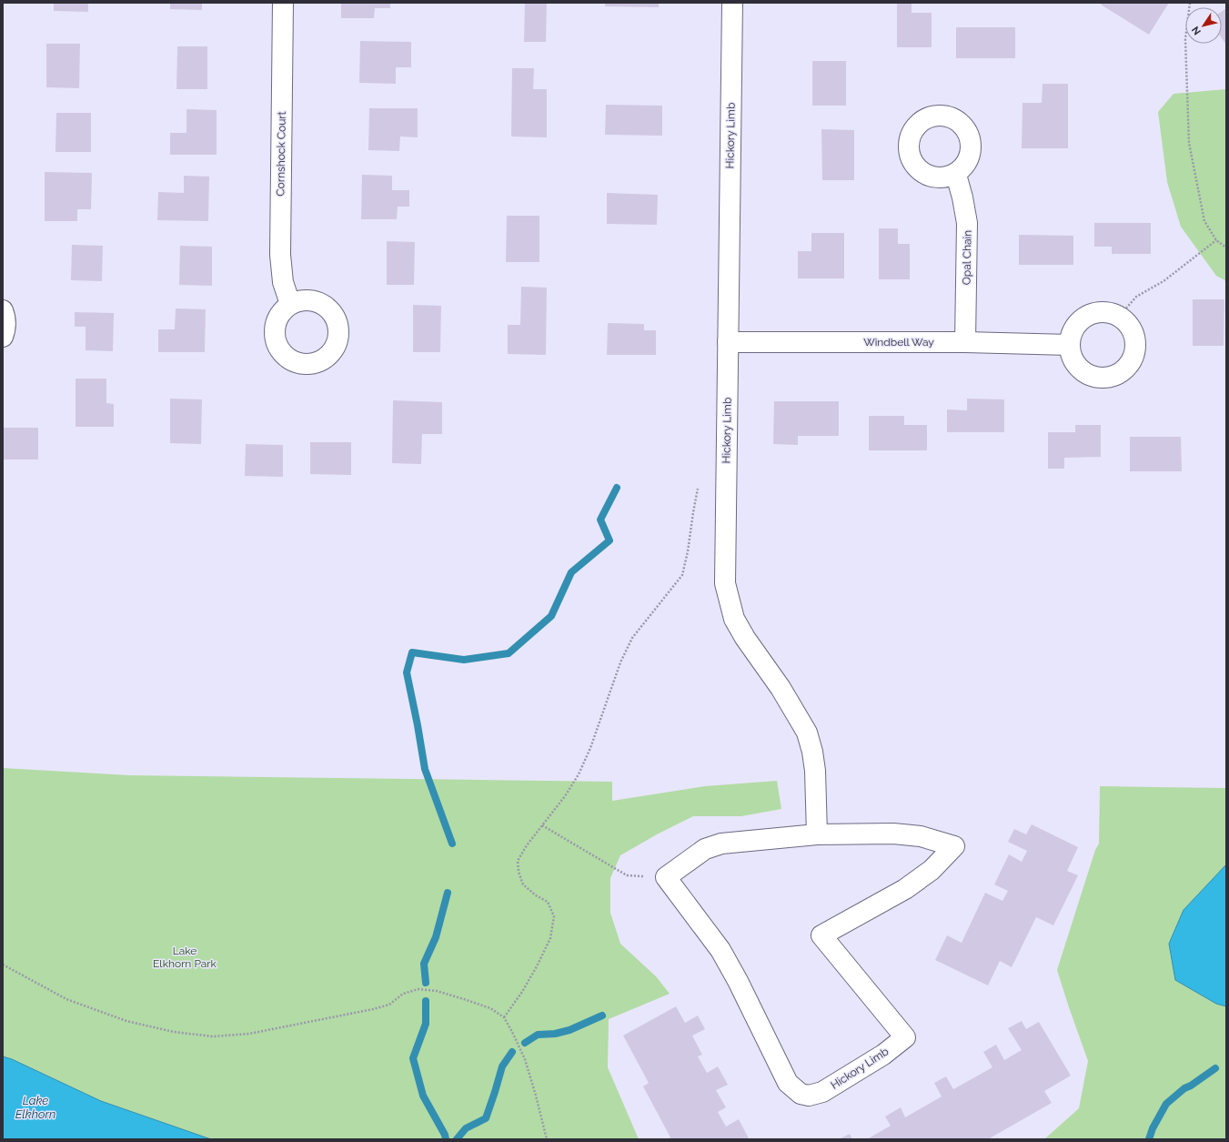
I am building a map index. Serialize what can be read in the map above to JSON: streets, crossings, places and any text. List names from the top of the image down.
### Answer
{
  "streets": {
    "street": [
      "Hickory Limb",
      "Cornshock Court",
      "Opal Chain",
      "Windbell Way"
    ]
  },
  "crossings": [
    ["Hickory Limb", "Windbell Way"],
    ["Opal Chain", "Windbell Way"]
  ],
  "water": ["Lake Elkhorn"],
  "parks": ["Lake Elkhorn Park"],
  "north": "bottom left"
}
